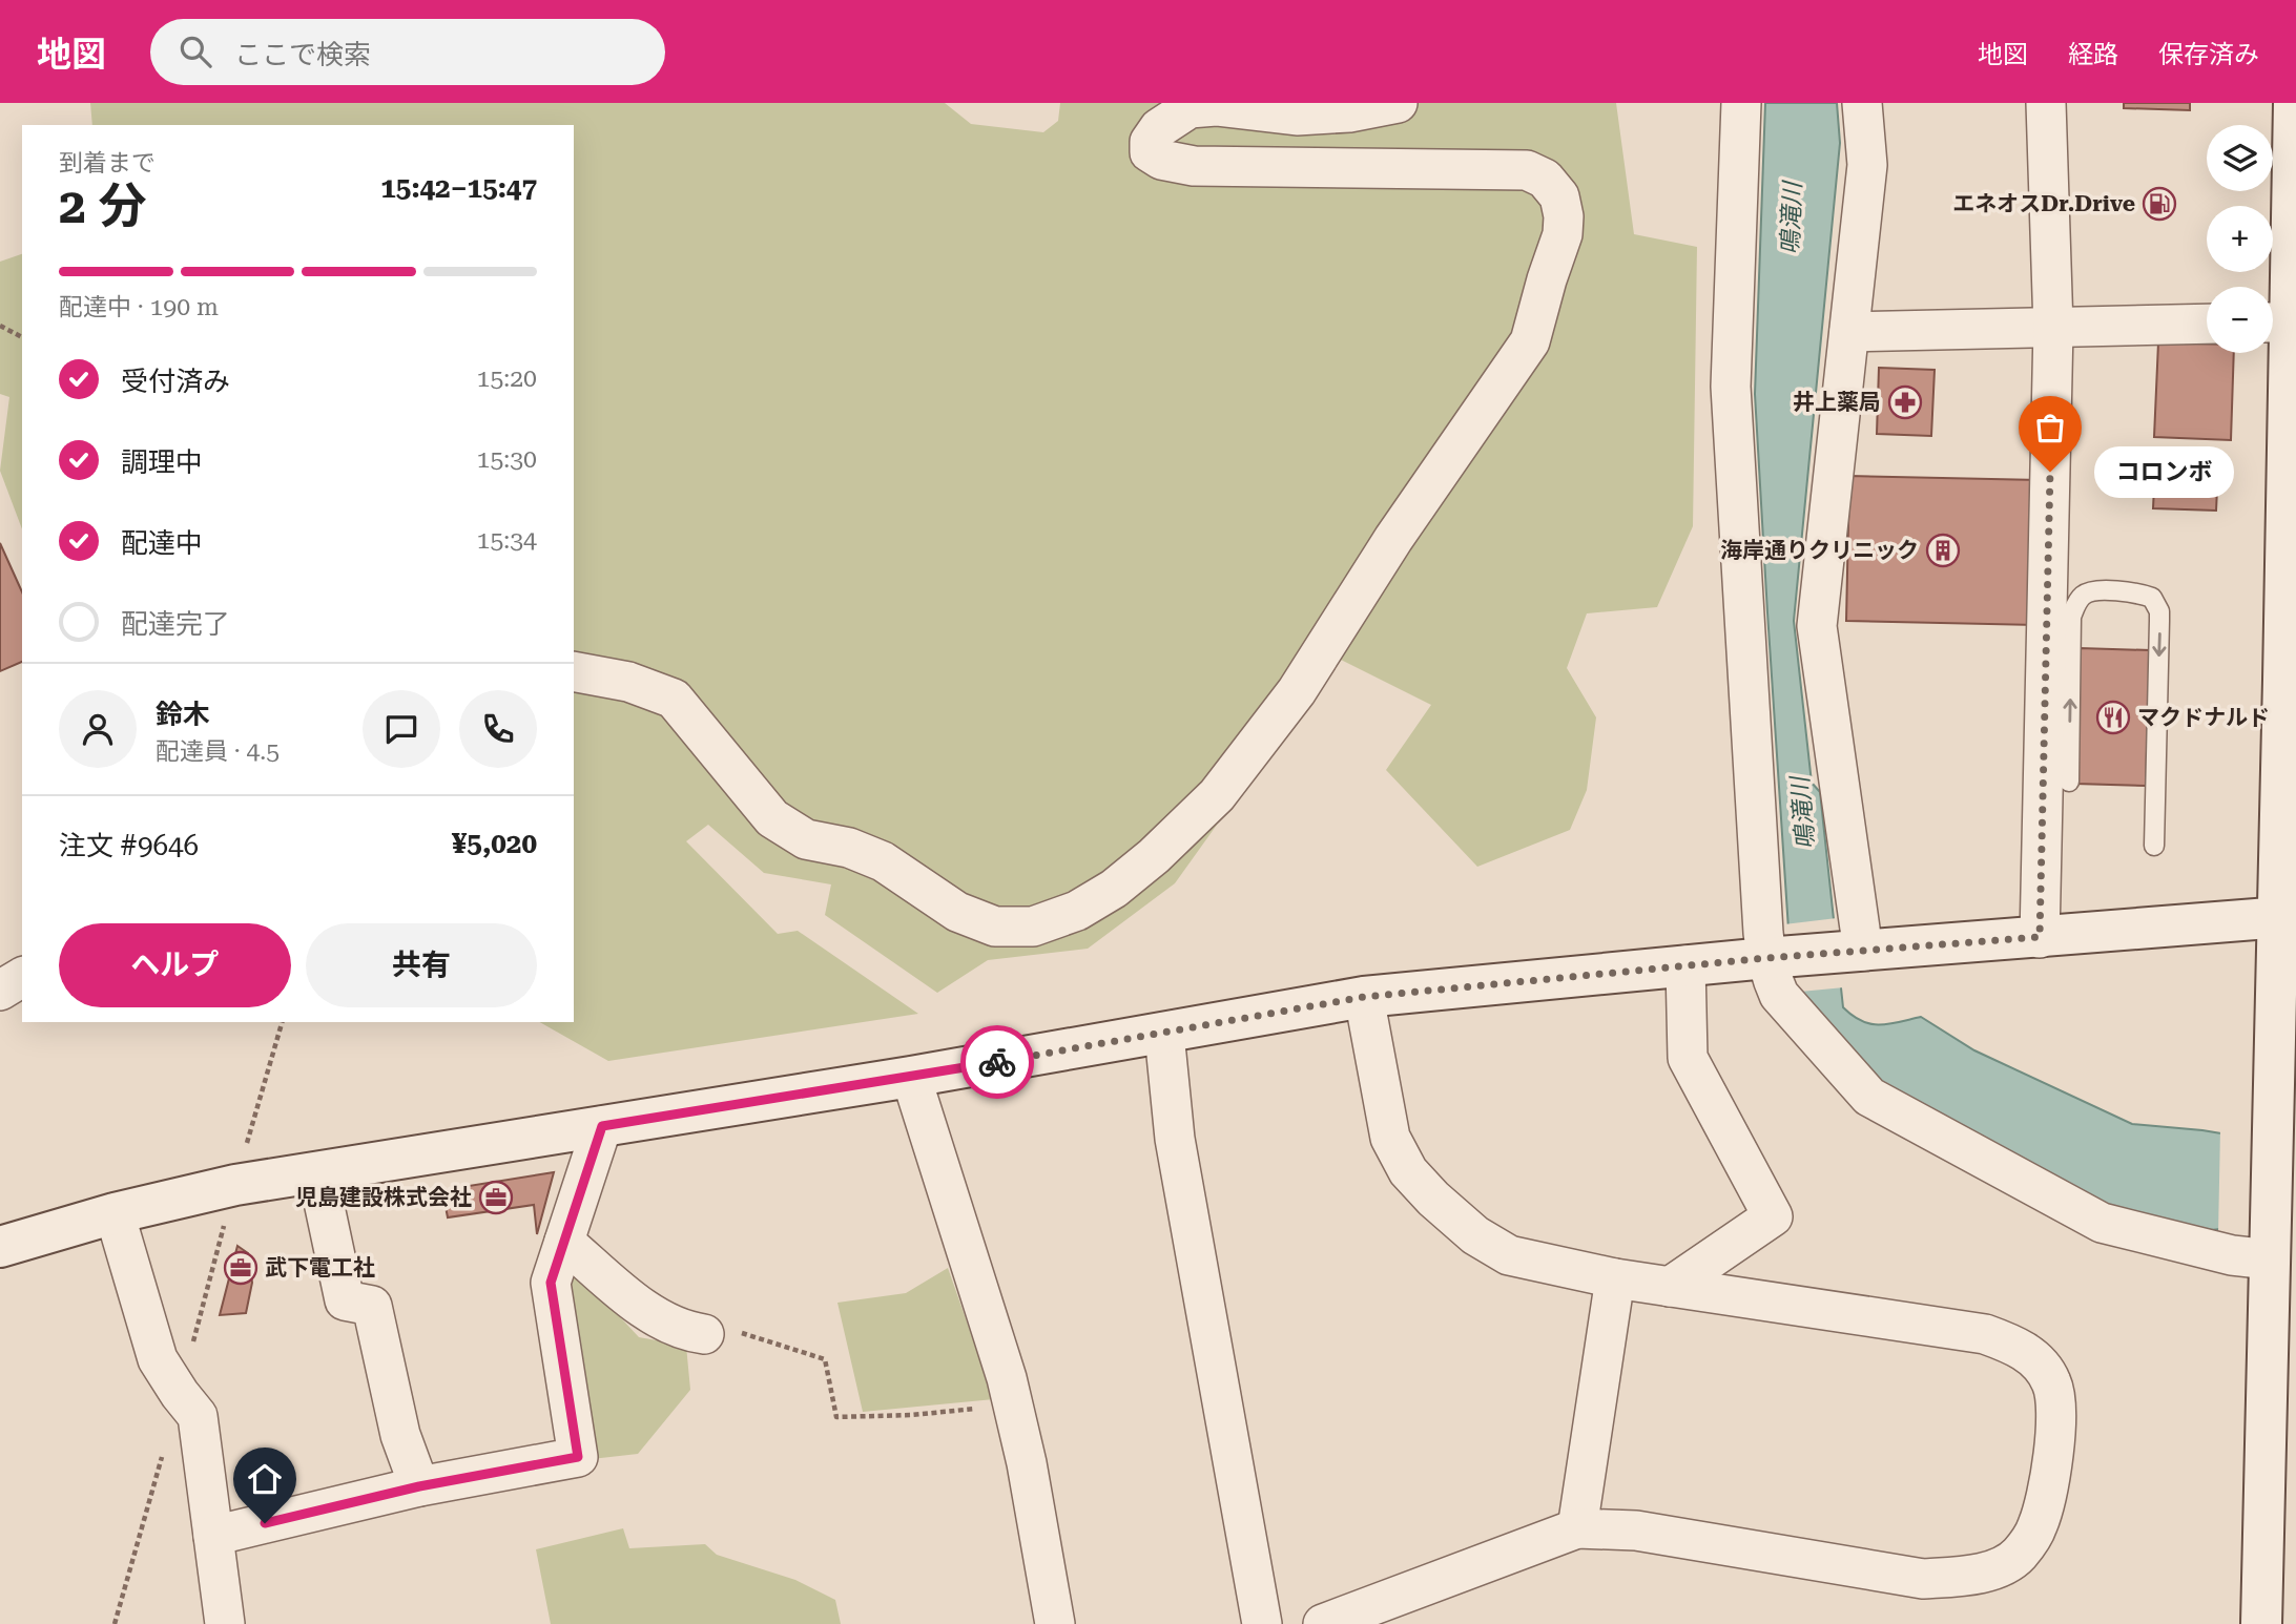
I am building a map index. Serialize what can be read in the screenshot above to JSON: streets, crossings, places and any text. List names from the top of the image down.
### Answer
{
  "water": ["鳴滝川"],
  "places": {
    "fuel station": ["エネオスDr.Drive"],
    "pharmacy": ["井上薬局"],
    "other": ["コロンボ"],
    "building": ["海岸通りクリニック"],
    "restaurant": ["マクドナルド"],
    "office": ["児島建設株式会社", "武下電工社"]
  },
  "page": {
    "header": "地図",
    "search": "ここで検索",
    "nav": ["地図", "経路", "保存済み"],
    "map_buttons": ["+", "−"],
    "heading": ["2 分", "到着まで", "15:42–15:47"],
    "panel": [
      "鈴木",
      "配達員 · 4.5",
      "注文 #9646",
      "¥5,020"
    ],
    "bar": "配達中 · 190 m",
    "list": [
      ["受付済み", "15:20"],
      ["調理中", "15:30"],
      ["配達中", "15:34"],
      "配達完了"
    ],
    "bubble": "コロンボ",
    "buttons": ["ヘルプ", "共有"]
  }
}
